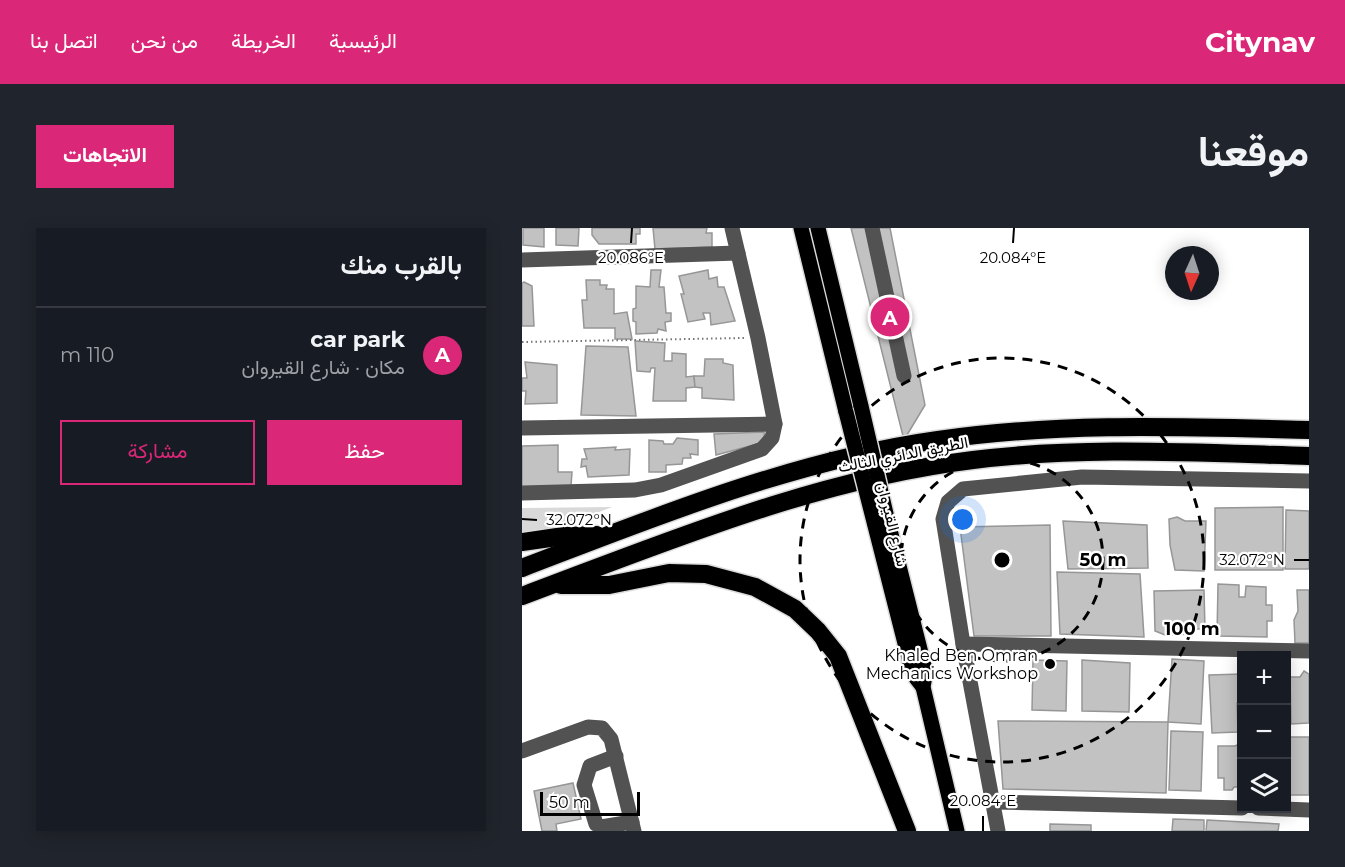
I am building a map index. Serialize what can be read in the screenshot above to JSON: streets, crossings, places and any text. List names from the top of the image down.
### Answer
{
  "streets": {
    "highway": ["الطريق الدائري الثالث"],
    "main road": ["شارع القيروان"]
  },
  "places": ["Khaled Ben Omran Mechanics Workshop"],
  "scale_bar": "50 m",
  "north": "bottom",
  "page": {
    "header": "Citynav",
    "nav": [
      "الرئيسية",
      "الخريطة",
      "من نحن",
      "اتصل بنا"
    ],
    "title": "موقعنا",
    "buttons": [
      "الاتجاهات",
      ["حفظ", "مشاركة"]
    ],
    "heading": "بالقرب منك",
    "pins": "A",
    "list": [
      {
        "mark": "A",
        "name": "car park",
        "note": "مكان · شارع القيروان",
        "value": "110 m"
      }
    ],
    "map_buttons": ["+", "−"],
    "scale": "50 m"
  },
  "coordinates": ["20.086°E", "20.084°E", "32.072°N"],
  "rings": ["50 m", "100 m"]
}
